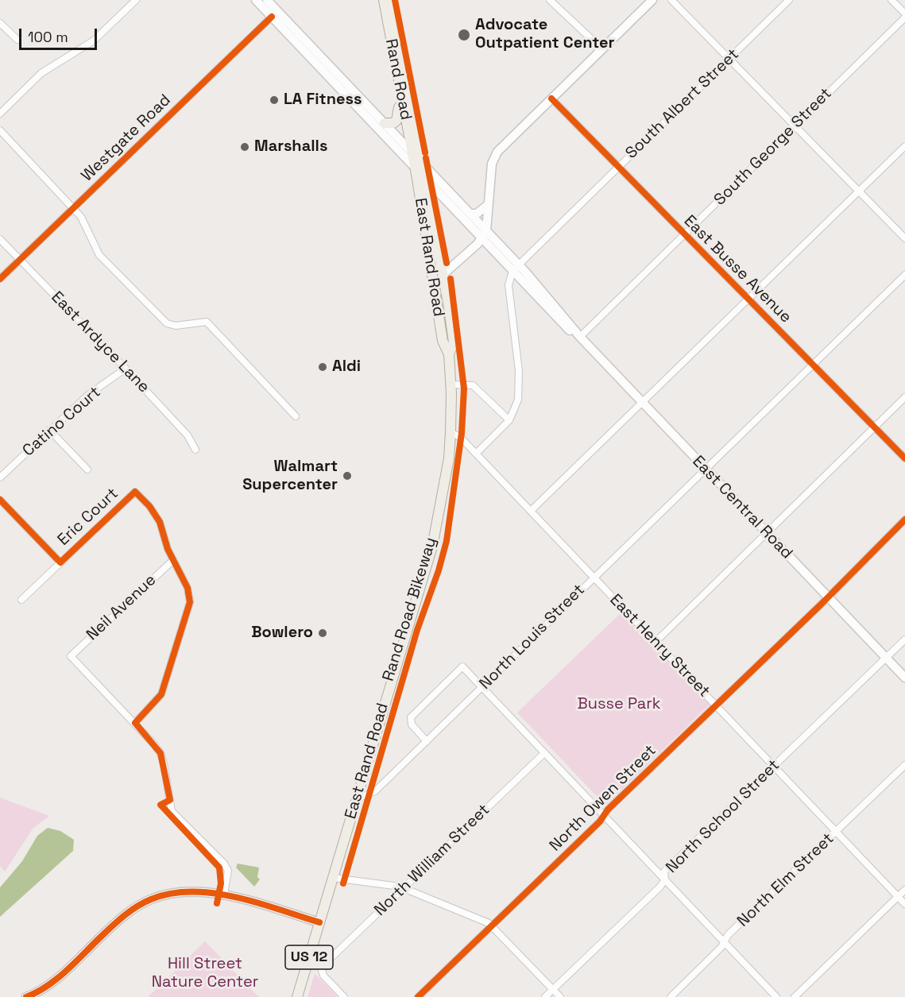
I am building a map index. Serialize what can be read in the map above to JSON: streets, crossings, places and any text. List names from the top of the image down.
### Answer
{
  "streets": {
    "main road": [
      "Rand Road",
      "East Rand Road",
      "East Central Road",
      "US 12"
    ],
    "street": [
      "South Albert Street",
      "Westgate Road",
      "South George Street",
      "East Busse Avenue",
      "East Ardyce Lane",
      "Catino Court",
      "Eric Court",
      "Neil Avenue",
      "North Louis Street",
      "East Henry Street",
      "North Owen Street",
      "North School Street",
      "North William Street",
      "North Elm Street"
    ],
    "cycle path": ["Rand Road Bikeway"]
  },
  "crossings": [
    ["Rand Road", "East Rand Road"],
    ["Rand Road", "East Central Road"],
    ["South Albert Street", "East Busse Avenue"],
    ["South Albert Street", "East Central Road"],
    ["Westgate Road", "East Ardyce Lane"],
    ["Westgate Road", "East Central Road"],
    ["South George Street", "East Busse Avenue"],
    ["South George Street", "East Central Road"],
    ["East Rand Road", "East Central Road"],
    ["East Rand Road", "North Louis Street"],
    ["East Rand Road", "East Henry Street"],
    ["East Busse Avenue", "North Louis Street"],
    ["East Ardyce Lane", "Catino Court"],
    ["East Central Road", "North Louis Street"],
    ["East Central Road", "North Owen Street"],
    ["East Central Road", "North School Street"],
    ["Eric Court", "Neil Avenue"],
    ["North Louis Street", "East Henry Street"],
    ["East Henry Street", "North Owen Street"],
    ["East Henry Street", "North School Street"],
    ["East Henry Street", "North Elm Street"]
  ],
  "parks": ["Busse Park", "Hill Street Nature Center"],
  "places": [
    "Advocate Outpatient Center",
    "LA Fitness",
    "Marshalls",
    "Aldi",
    "Walmart Supercenter",
    "Bowlero"
  ],
  "scale_bar": "100 m"
}
